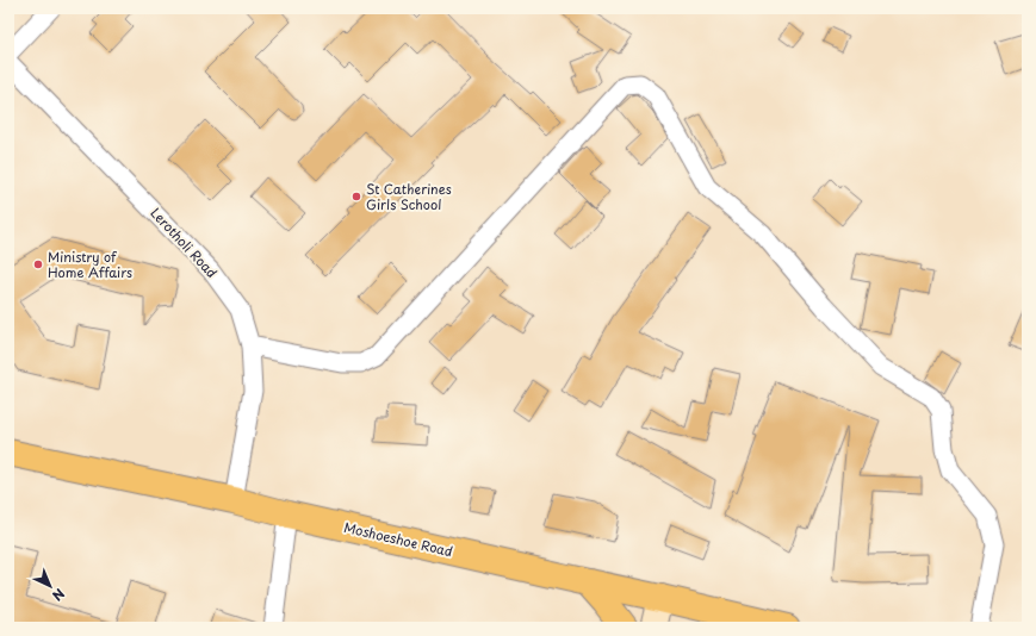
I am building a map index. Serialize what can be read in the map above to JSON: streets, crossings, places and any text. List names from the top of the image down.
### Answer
{
  "streets": {
    "main road": ["Moshoeshoe Road"],
    "street": ["Lerotholi Road"]
  },
  "crossings": [
    ["Lerotholi Road", "Moshoeshoe Road"]
  ],
  "places": ["St Catherines Girls School", "Ministry of Home Affairs"],
  "north": "bottom right"
}
